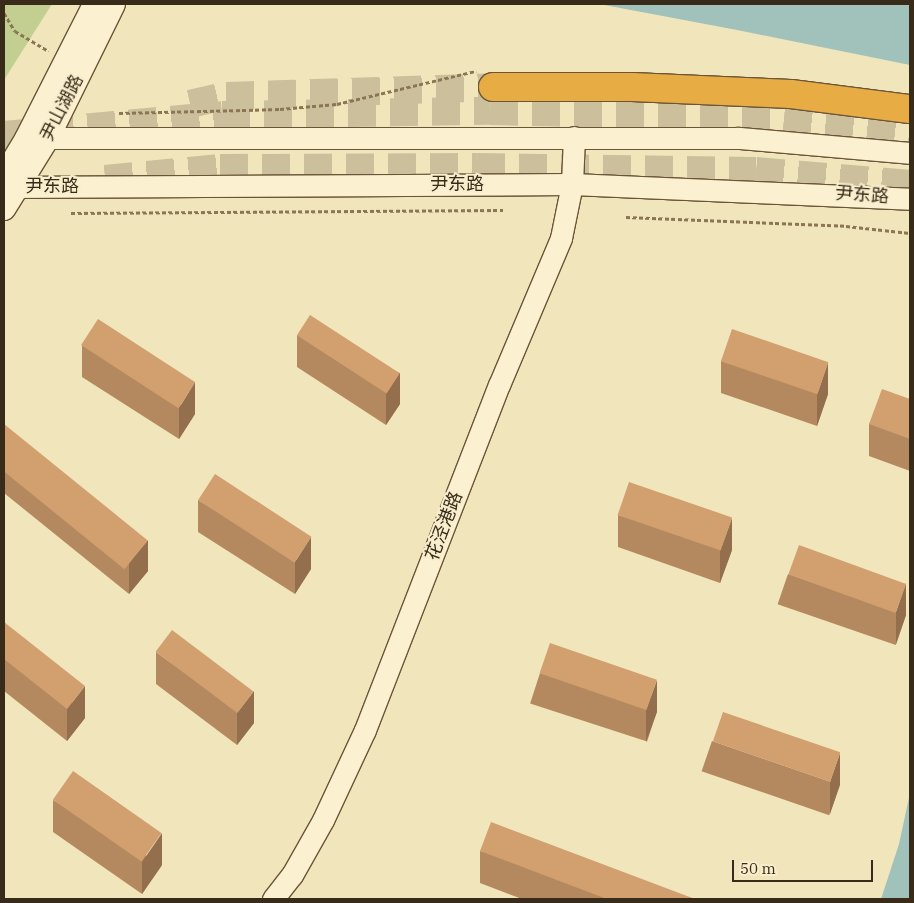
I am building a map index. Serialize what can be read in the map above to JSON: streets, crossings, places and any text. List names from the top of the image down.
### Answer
{
  "streets": {
    "main road": ["尹山湖路", "尹东路", "花泾港路"]
  },
  "crossings": [
    ["尹山湖路", "尹东路"],
    ["尹东路", "花泾港路"]
  ],
  "scale_bar": "50 m"
}
